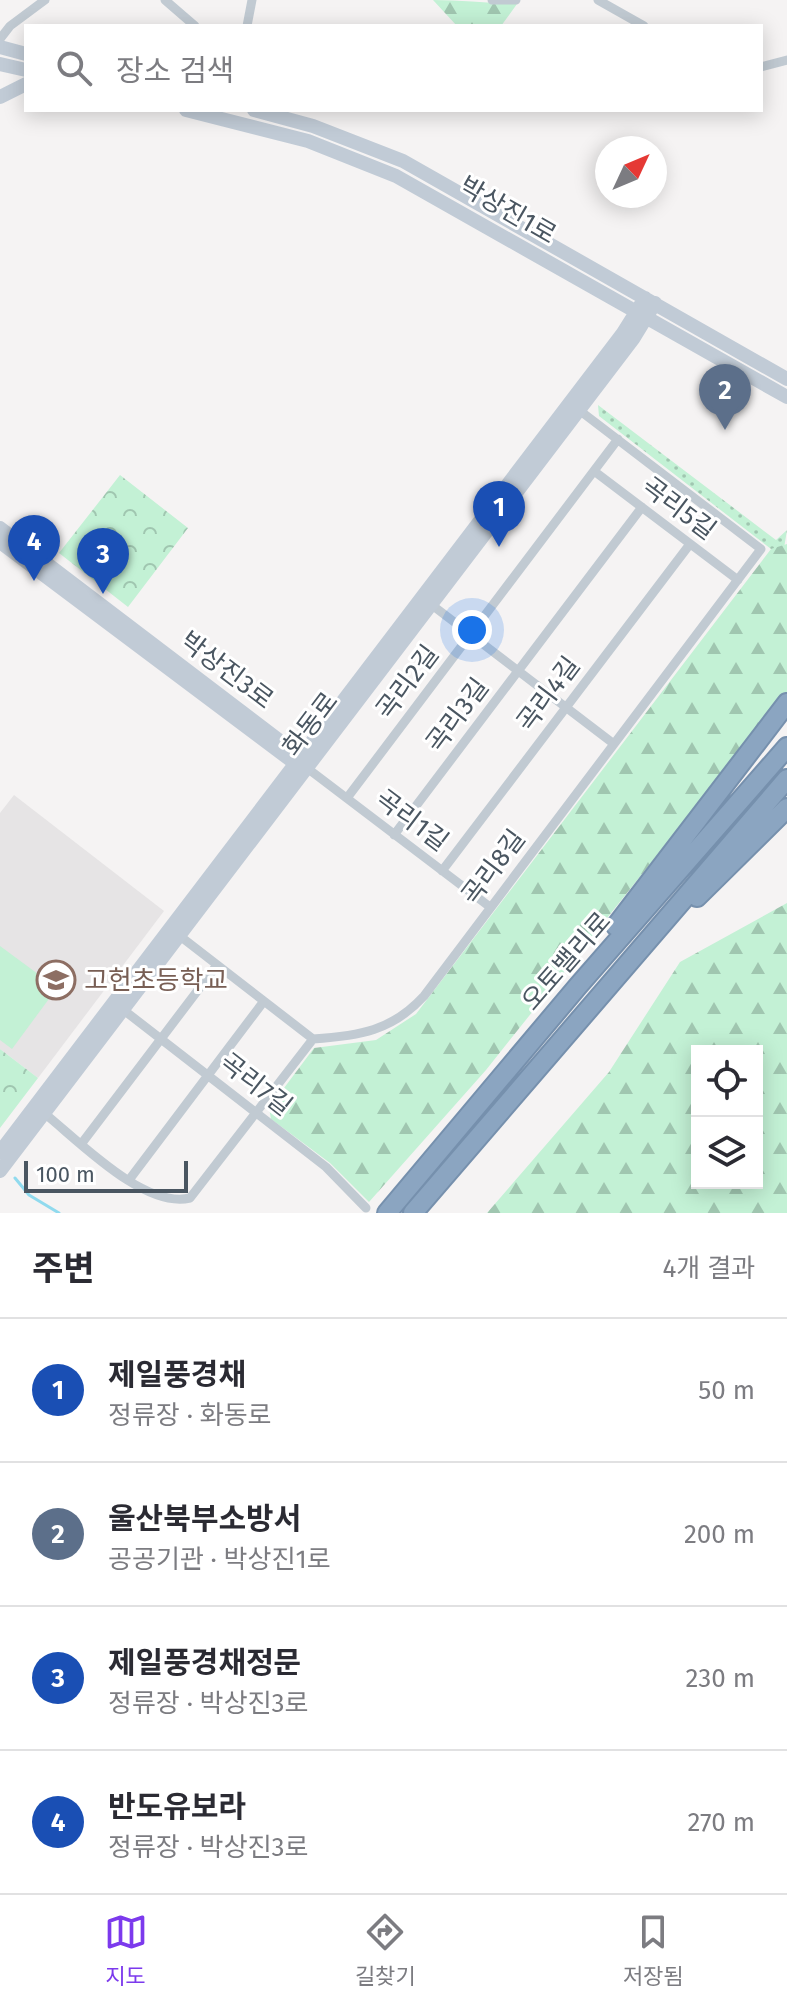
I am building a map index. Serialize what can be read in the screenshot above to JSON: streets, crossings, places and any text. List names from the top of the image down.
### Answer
{
  "streets": {
    "highway": ["오토밸리로"],
    "street": [
      "박상진1로",
      "곡리5길",
      "박상진3로",
      "곡리2길",
      "곡리4길",
      "곡리3길",
      "화동로",
      "곡리1길",
      "곡리8길",
      "곡리7길"
    ]
  },
  "crossings": [
    ["박상진1로", "화동로"],
    ["곡리5길", "곡리2길"],
    ["곡리5길", "곡리4길"],
    ["곡리5길", "곡리3길"],
    ["곡리5길", "곡리8길"],
    ["박상진3로", "화동로"],
    ["박상진3로", "곡리1길"],
    ["곡리2길", "곡리1길"],
    ["곡리2길", "곡리8길"],
    ["곡리4길", "곡리1길"],
    ["곡리3길", "곡리1길"],
    ["화동로", "곡리1길"],
    ["화동로", "곡리8길"],
    ["화동로", "곡리7길"],
    ["곡리1길", "곡리8길"]
  ],
  "places": {
    "school or university": ["고헌초등학교"]
  },
  "scale_bar": "100 m",
  "north": "top right",
  "page": {
    "search": "장소 검색",
    "pins": [
      "2",
      "1",
      "4",
      "3"
    ],
    "scale": "100 m",
    "heading": ["주변", "4개 결과"],
    "list": [
      {
        "mark": "1",
        "name": "제일풍경채",
        "note": "정류장 · 화동로",
        "value": "50 m"
      },
      {
        "mark": "2",
        "name": "울산북부소방서",
        "note": "공공기관 · 박상진1로",
        "value": "200 m"
      },
      {
        "mark": "3",
        "name": "제일풍경채정문",
        "note": "정류장 · 박상진3로",
        "value": "230 m"
      },
      {
        "mark": "4",
        "name": "반도유보라",
        "note": "정류장 · 박상진3로",
        "value": "270 m"
      }
    ],
    "nav": ["지도", "길찾기", "저장됨"]
  }
}
